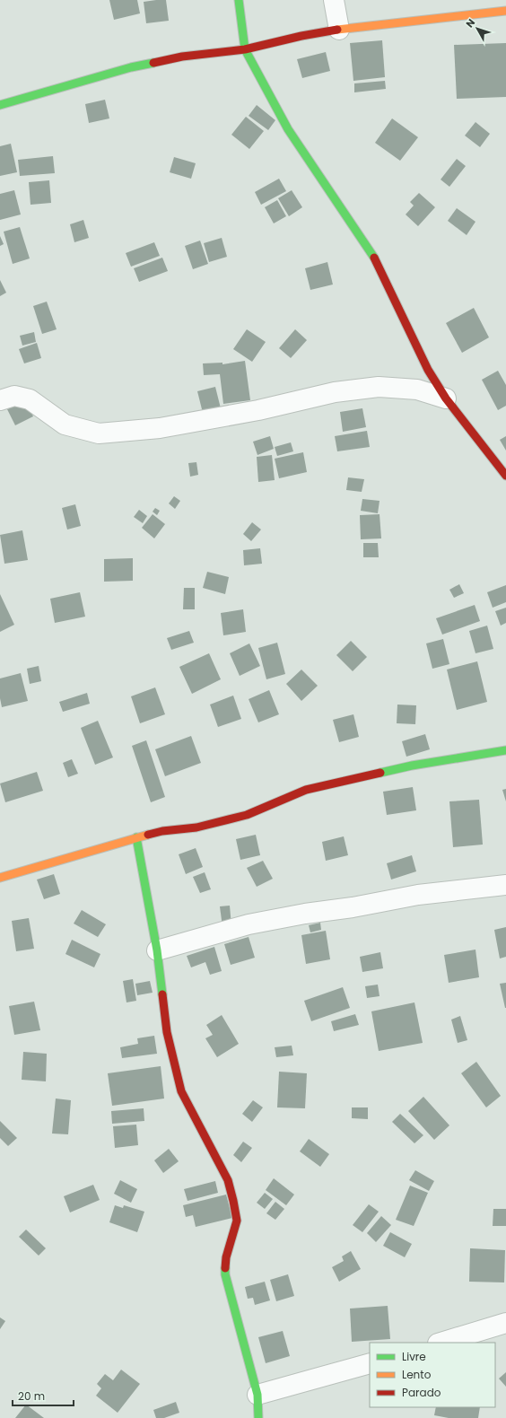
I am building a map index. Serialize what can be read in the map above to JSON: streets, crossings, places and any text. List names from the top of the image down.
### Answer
{
  "legend": ["Livre", "Lento", "Parado"],
  "scale_bar": "20 m",
  "north": "top left"
}
